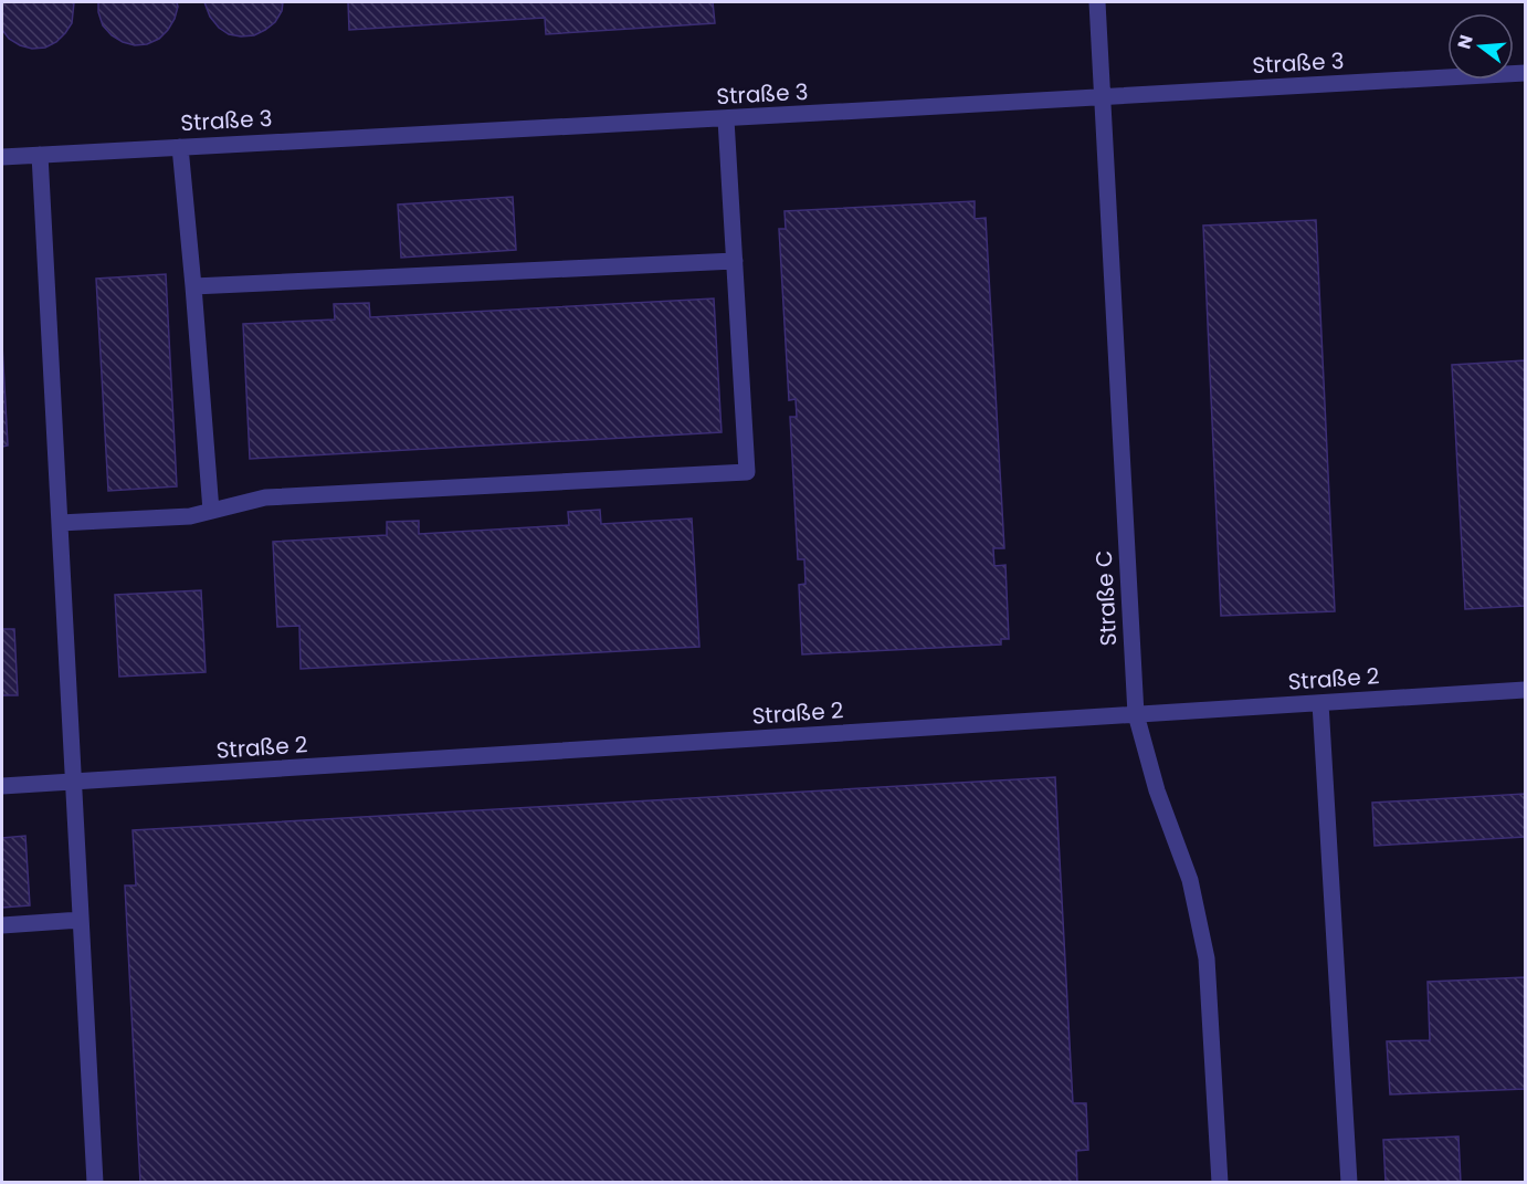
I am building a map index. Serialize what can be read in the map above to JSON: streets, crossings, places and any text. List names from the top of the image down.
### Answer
{
  "streets": {
    "lane": ["Straße 3", "Straße C", "Straße 2"]
  },
  "crossings": [
    ["Straße 3", "Straße C"],
    ["Straße C", "Straße 2"]
  ],
  "north": "left"
}
